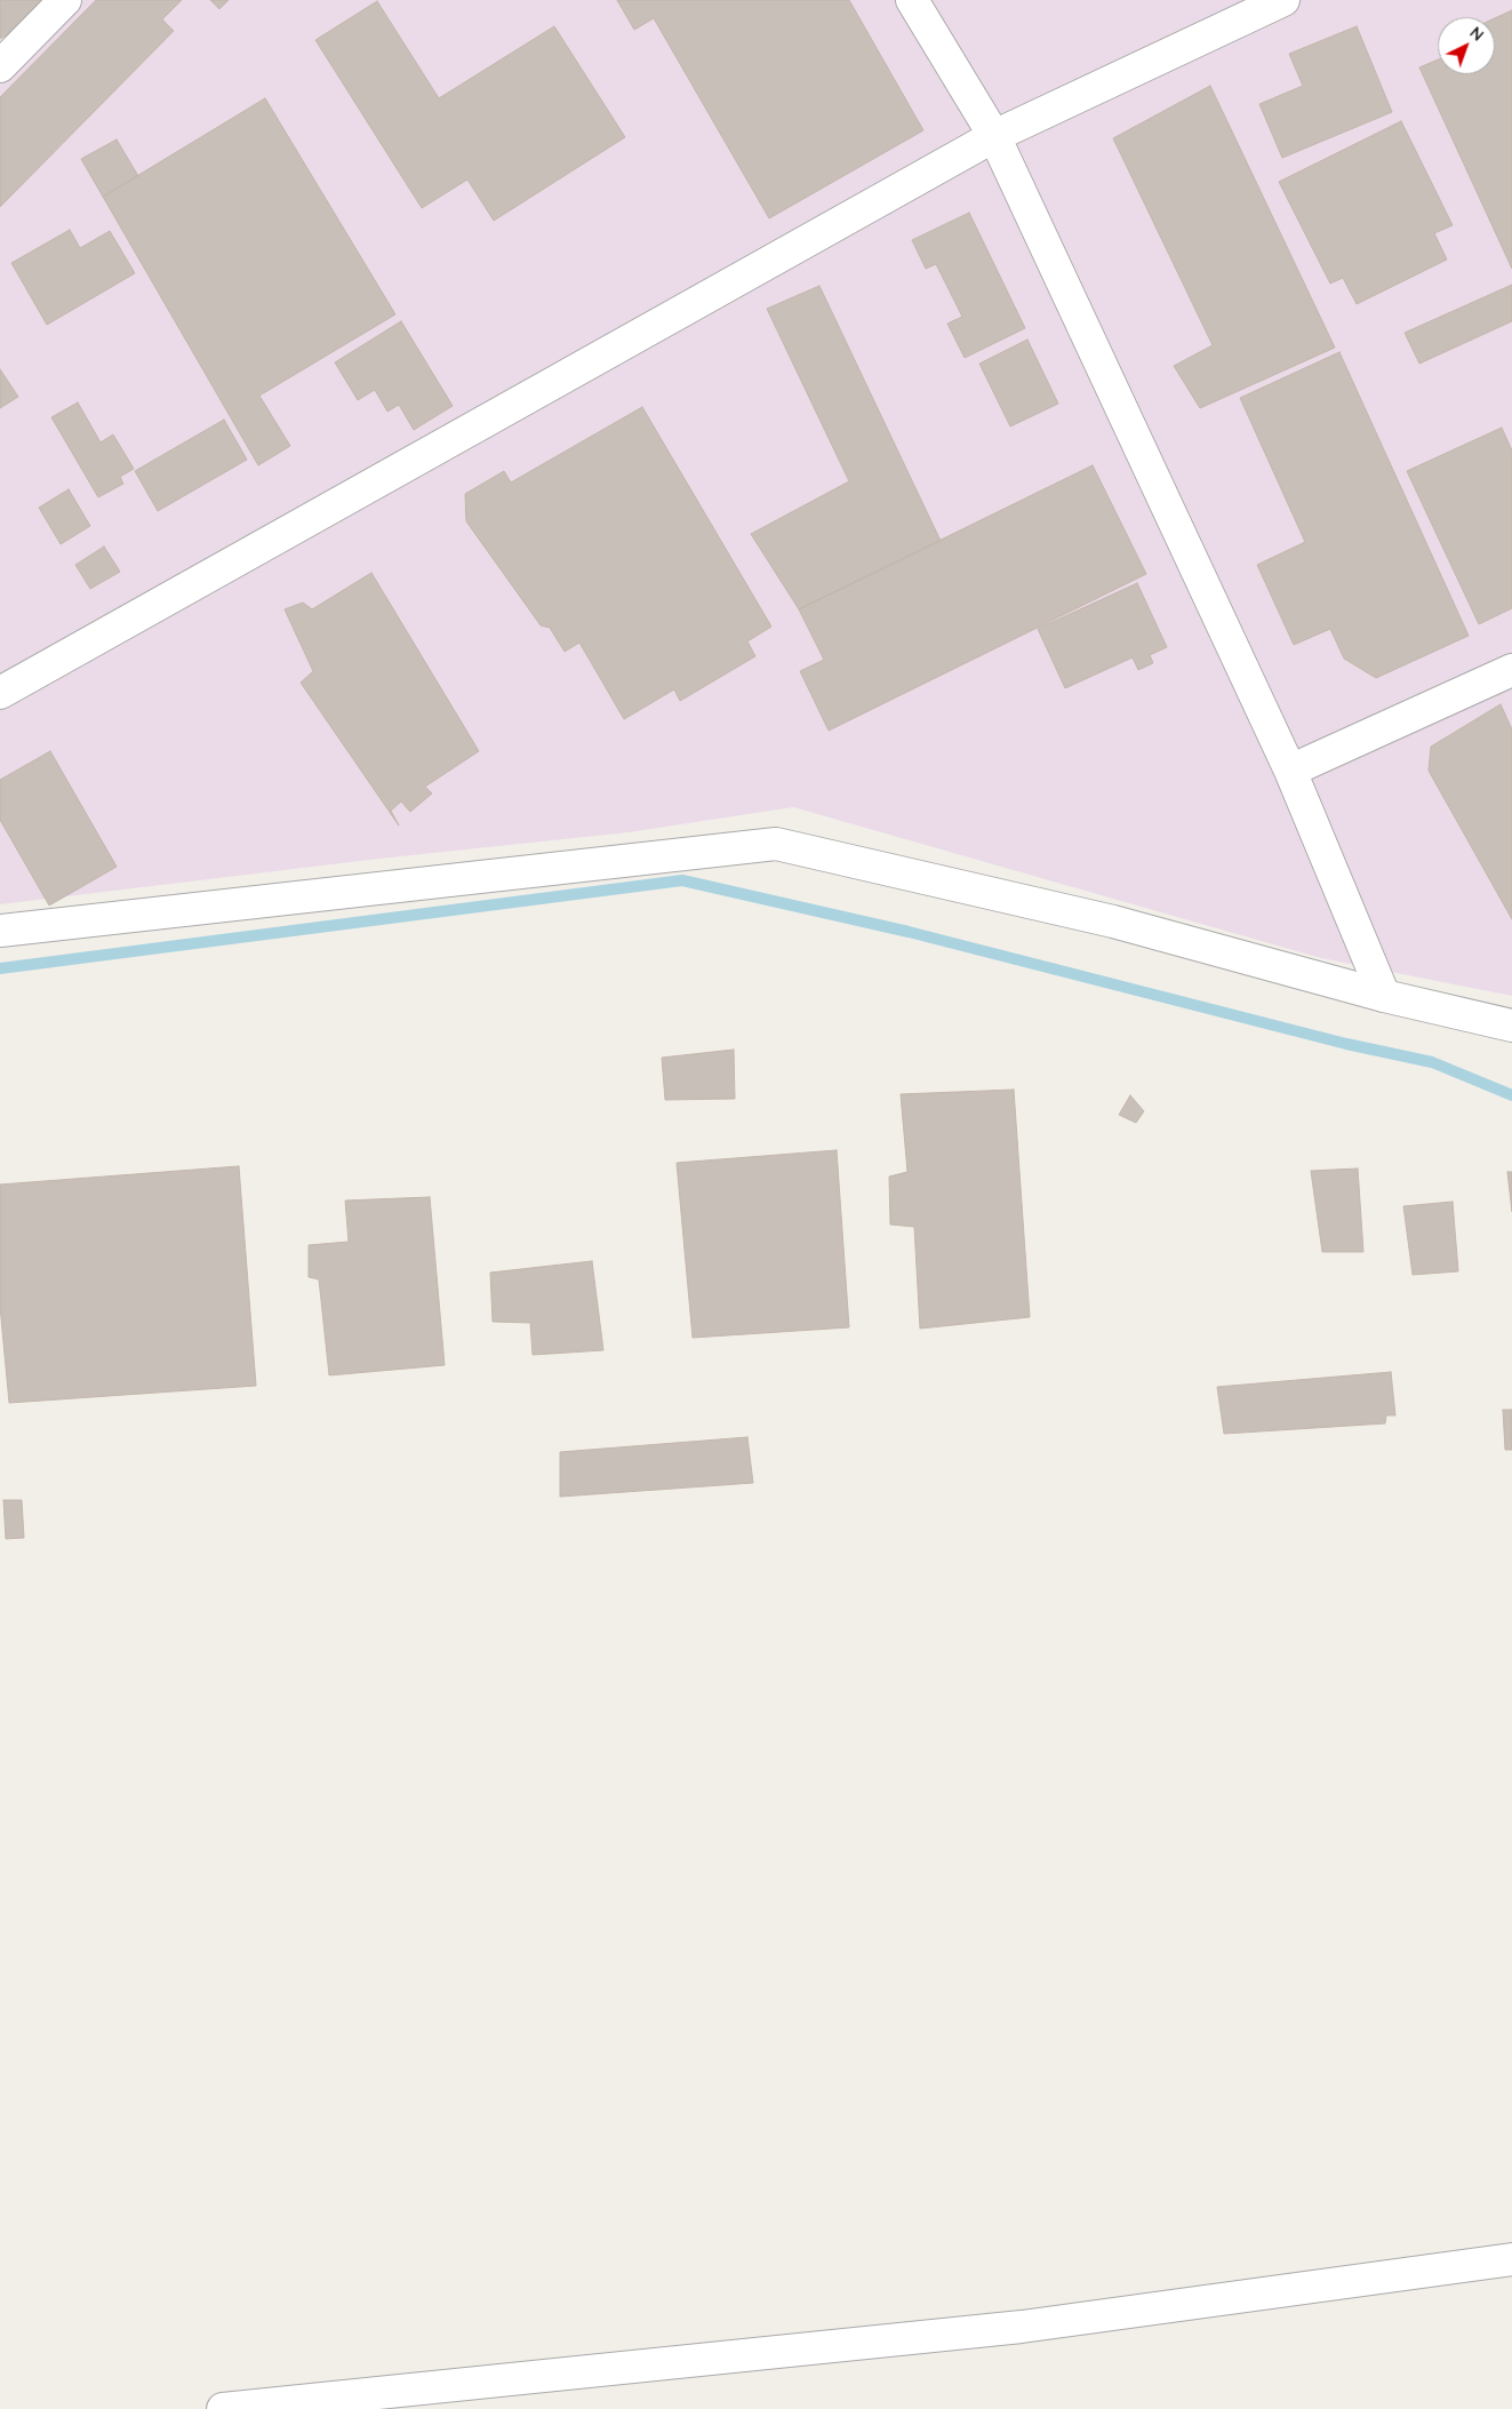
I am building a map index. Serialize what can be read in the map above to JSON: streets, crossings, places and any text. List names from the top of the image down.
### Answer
{
  "north": "top right"
}
